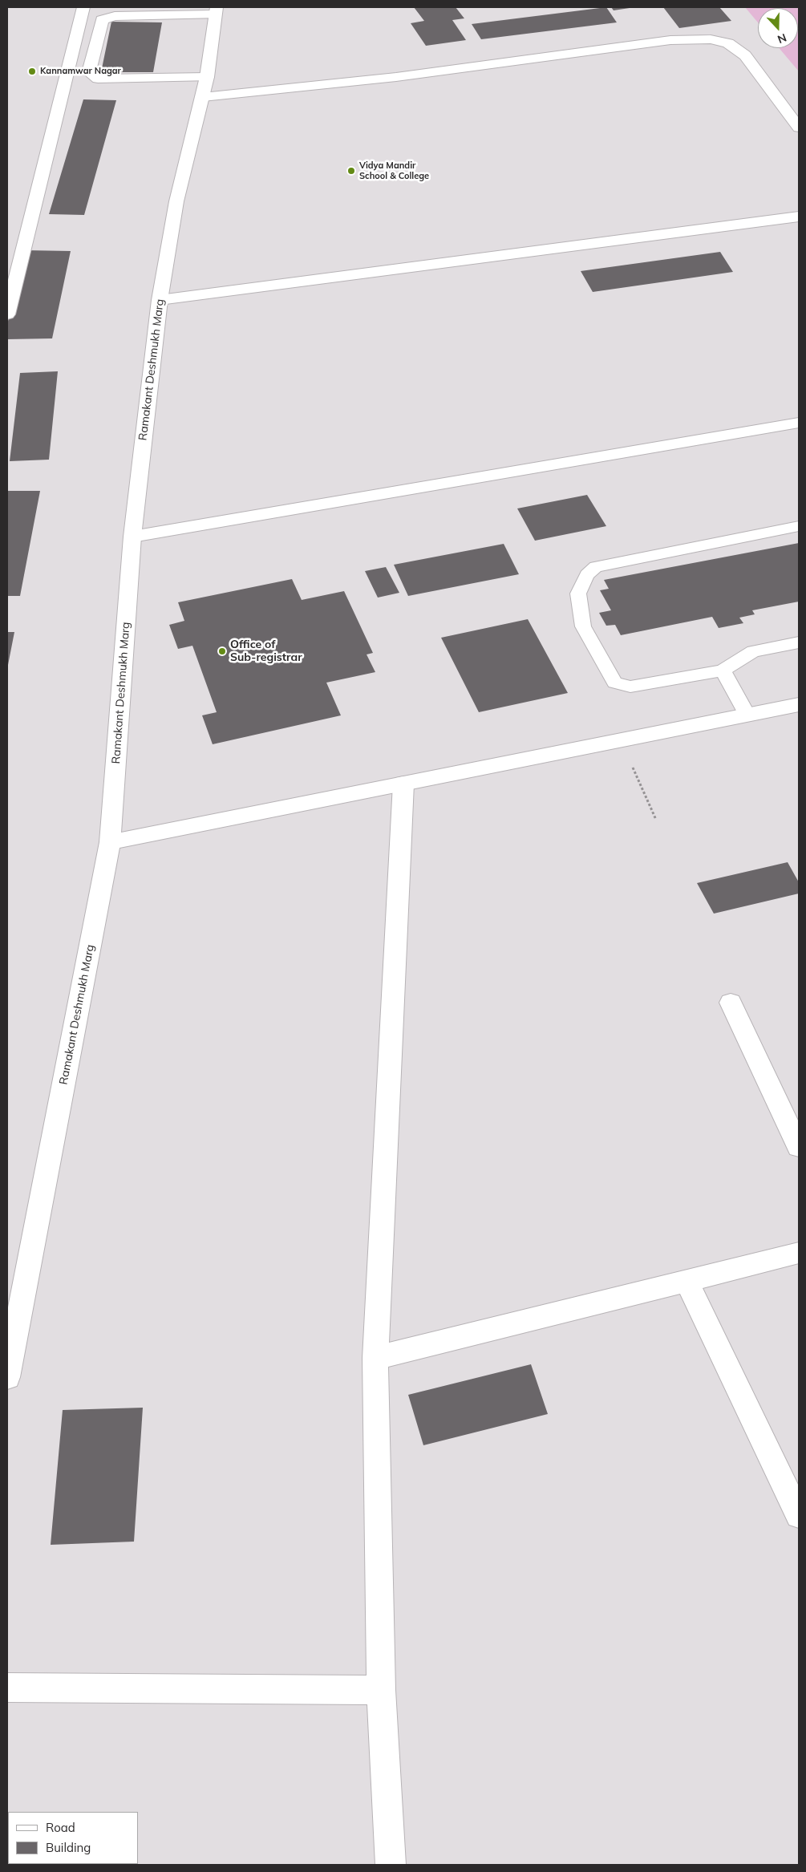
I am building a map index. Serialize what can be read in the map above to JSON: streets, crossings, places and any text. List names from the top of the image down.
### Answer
{
  "streets": {
    "street": ["Ramakant Deshmukh Marg"]
  },
  "places": ["Kannamwar Nagar", "Vidya Mandir School & College", "Office of Sub-registrar"],
  "legend": ["Road", "Building"],
  "north": "bottom"
}
